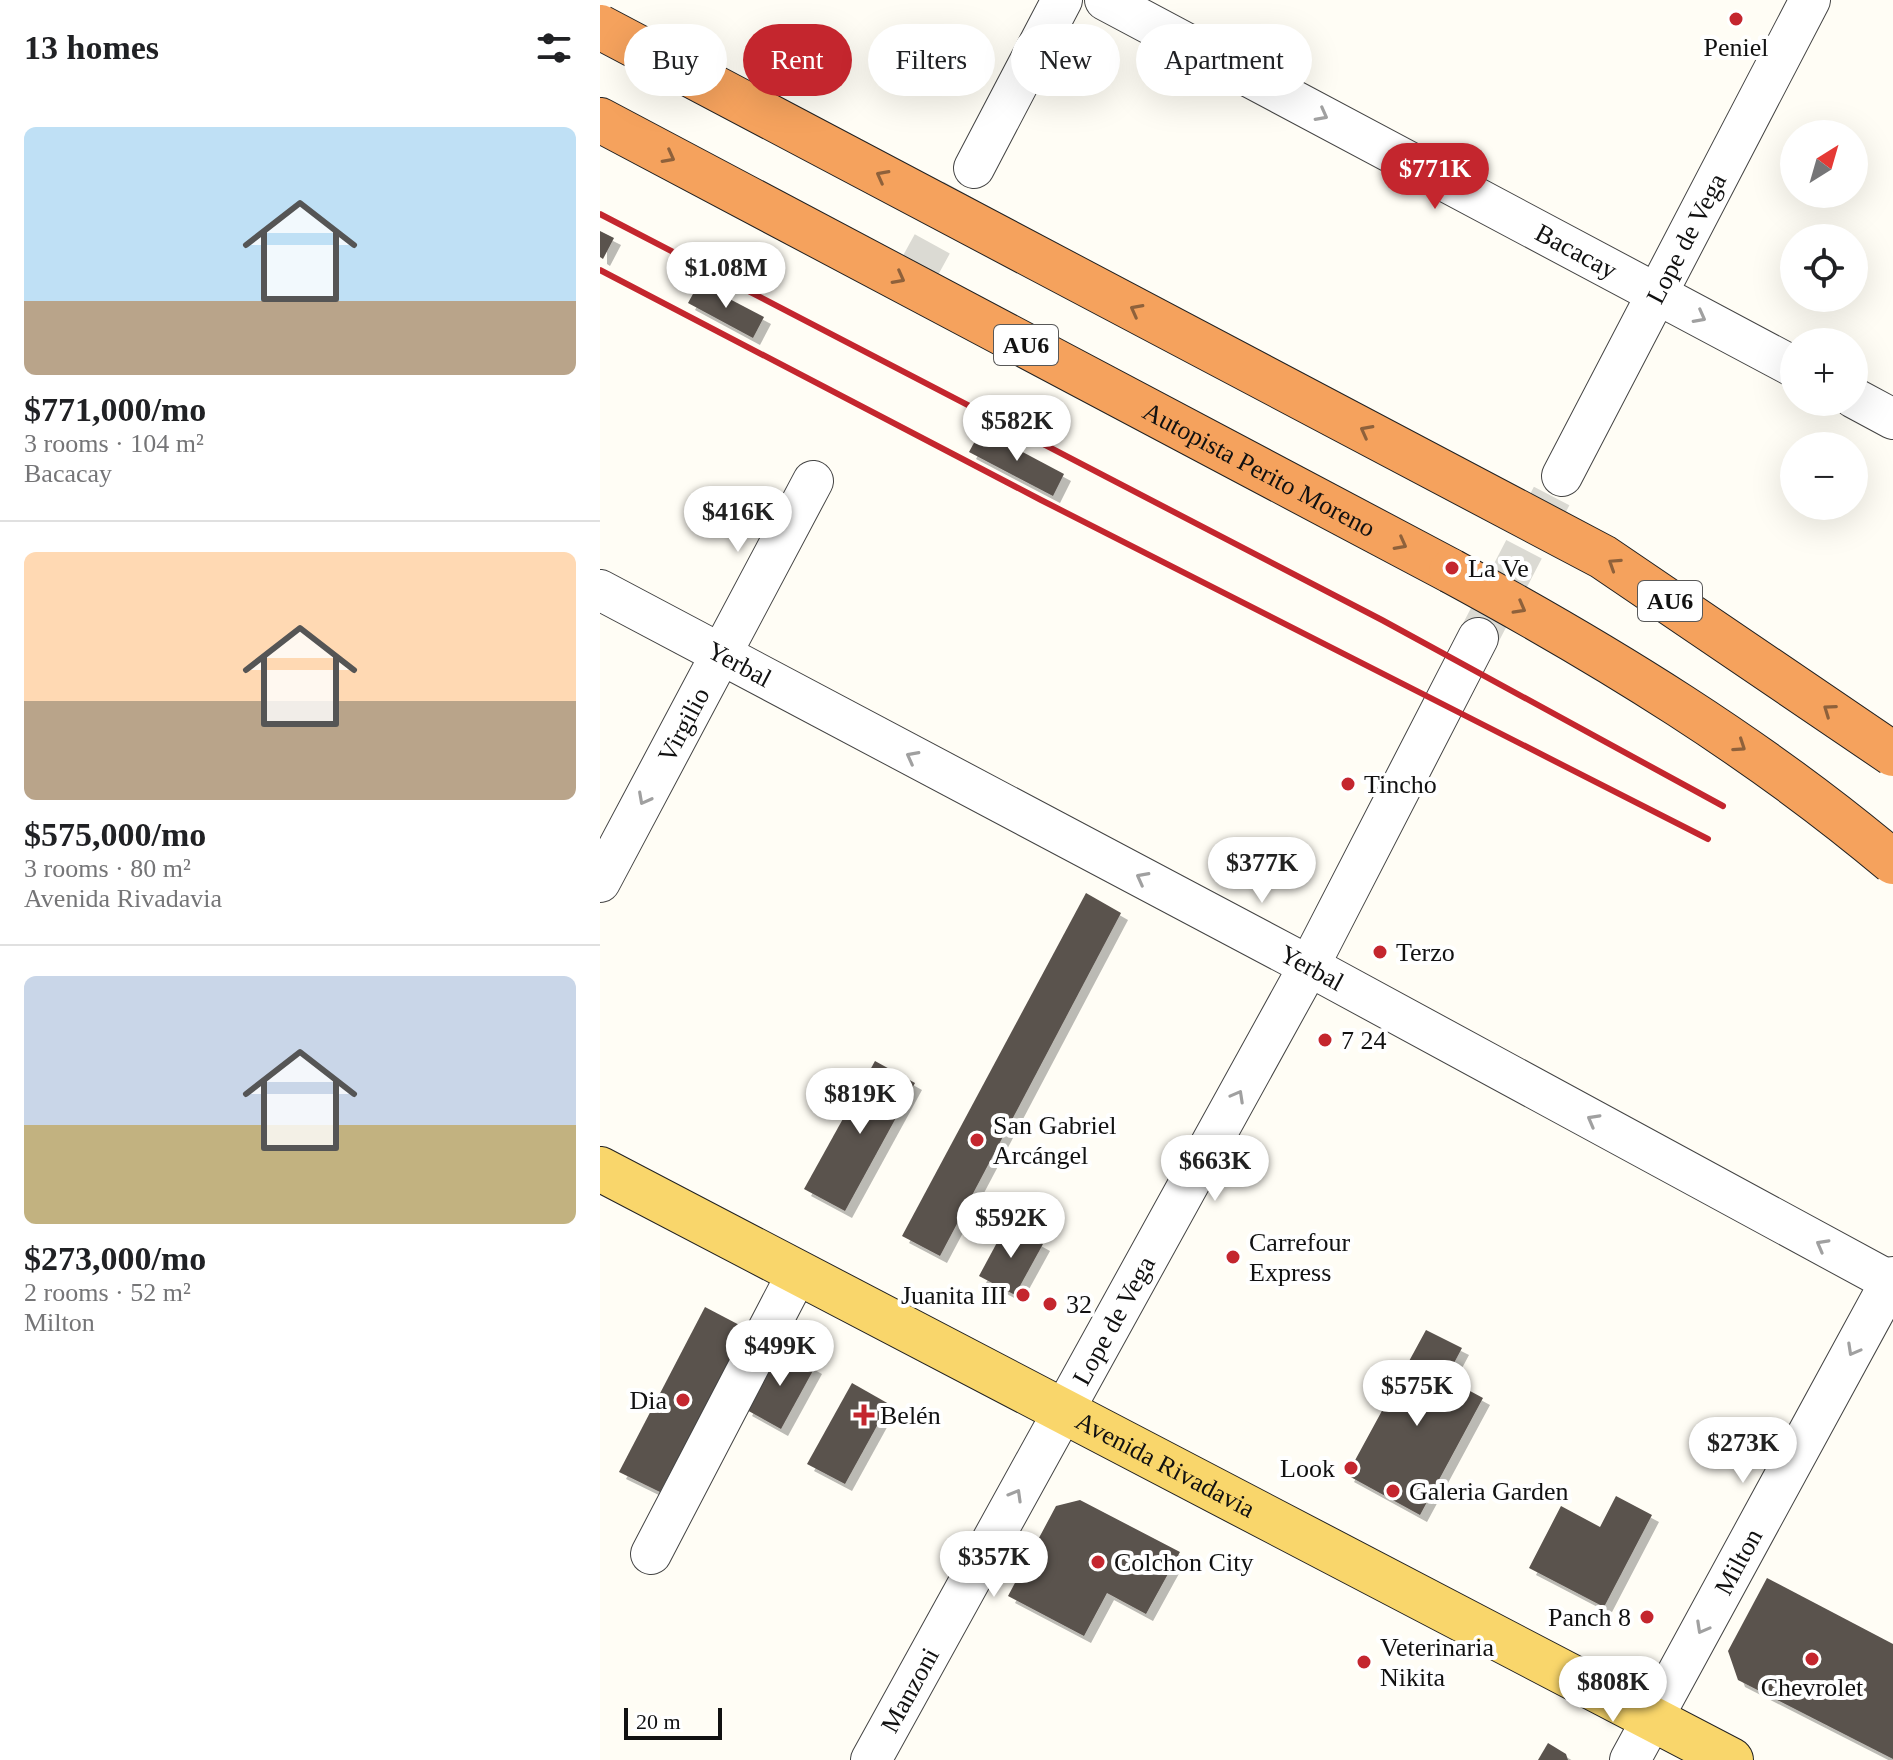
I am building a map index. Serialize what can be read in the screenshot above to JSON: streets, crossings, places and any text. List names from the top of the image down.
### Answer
{
  "streets": {
    "highway": ["AU6", "Autopista Perito Moreno"],
    "main road": ["Avenida Rivadavia"],
    "street": [
      "Lope de Vega",
      "Bacacay",
      "Yerbal",
      "Virgilio",
      "Milton",
      "Manzoni"
    ]
  },
  "crossings": [
    ["Lope de Vega", "Bacacay"],
    ["Lope de Vega", "Yerbal"],
    ["Lope de Vega", "Avenida Rivadavia"],
    ["Lope de Vega", "Manzoni"],
    ["Yerbal", "Virgilio"],
    ["Yerbal", "Milton"],
    ["Avenida Rivadavia", "Milton"],
    ["Avenida Rivadavia", "Manzoni"]
  ],
  "one_way": [
    "Lope de Vega",
    "Bacacay",
    "Yerbal",
    "Virgilio",
    "Milton"
  ],
  "places": {
    "other": [
      "Peniel",
      "La Ve",
      "Tincho",
      "Terzo",
      "7 24",
      "San Gabriel Arcángel",
      "Carrefour Express",
      "Juanita III",
      "32",
      "Dia",
      "Look",
      "Galeria Garden",
      "Colchon City",
      "Panch 8",
      "Chevrolet",
      "Veterinaria Nikita"
    ],
    "health": ["Belén"]
  },
  "scale_bar": "20 m",
  "north": "top right",
  "page": {
    "heading": "13 homes",
    "chip": [
      "Buy",
      "Rent",
      "Filters",
      "New",
      "Apartment"
    ],
    "list": [
      {
        "name": "$771,000/mo",
        "note": "3 rooms · 104 m² · Bacacay"
      },
      {
        "name": "$575,000/mo",
        "note": "3 rooms · 80 m² · Avenida Rivadavia"
      },
      {
        "name": "$273,000/mo",
        "note": "2 rooms · 52 m² · Milton"
      }
    ],
    "map_buttons": ["+", "−"],
    "price": [
      "$771K",
      "$1.08M",
      "$582K",
      "$416K",
      "$377K",
      "$819K",
      "$663K",
      "$592K",
      "$499K",
      "$575K",
      "$273K",
      "$357K",
      "$808K"
    ],
    "scale": "20 m"
  }
}
